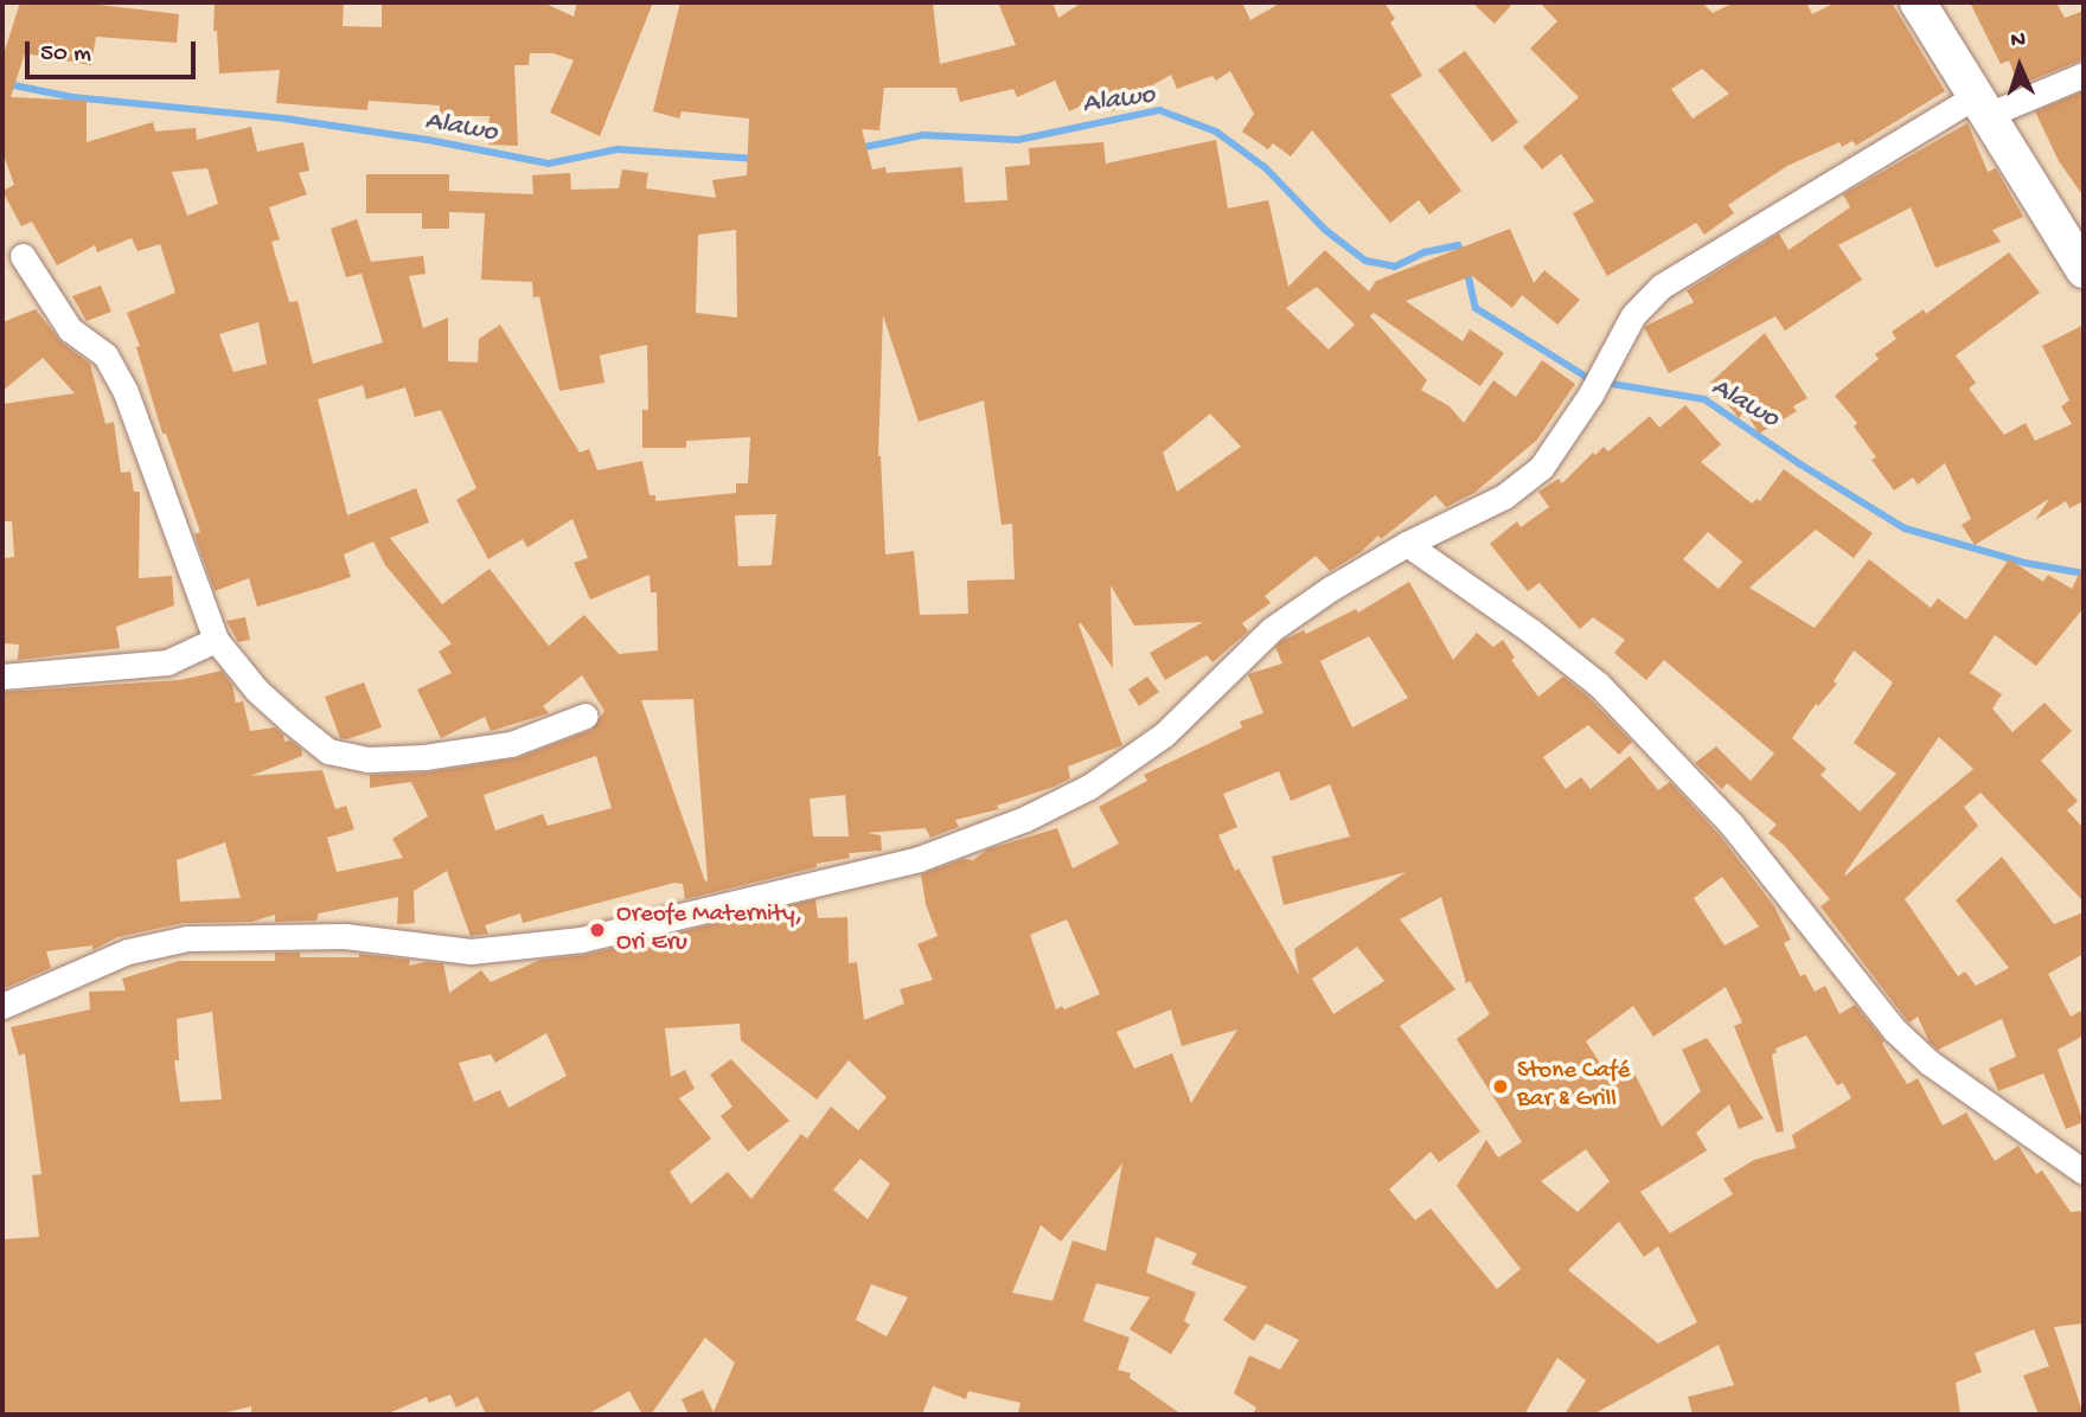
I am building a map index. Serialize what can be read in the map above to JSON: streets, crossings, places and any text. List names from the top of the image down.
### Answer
{
  "water": ["Alawo"],
  "places": ["Oreofe Maternity, Ori Eru", "Stone Café Bar & Grill"],
  "scale_bar": "50 m",
  "north": "top"
}
